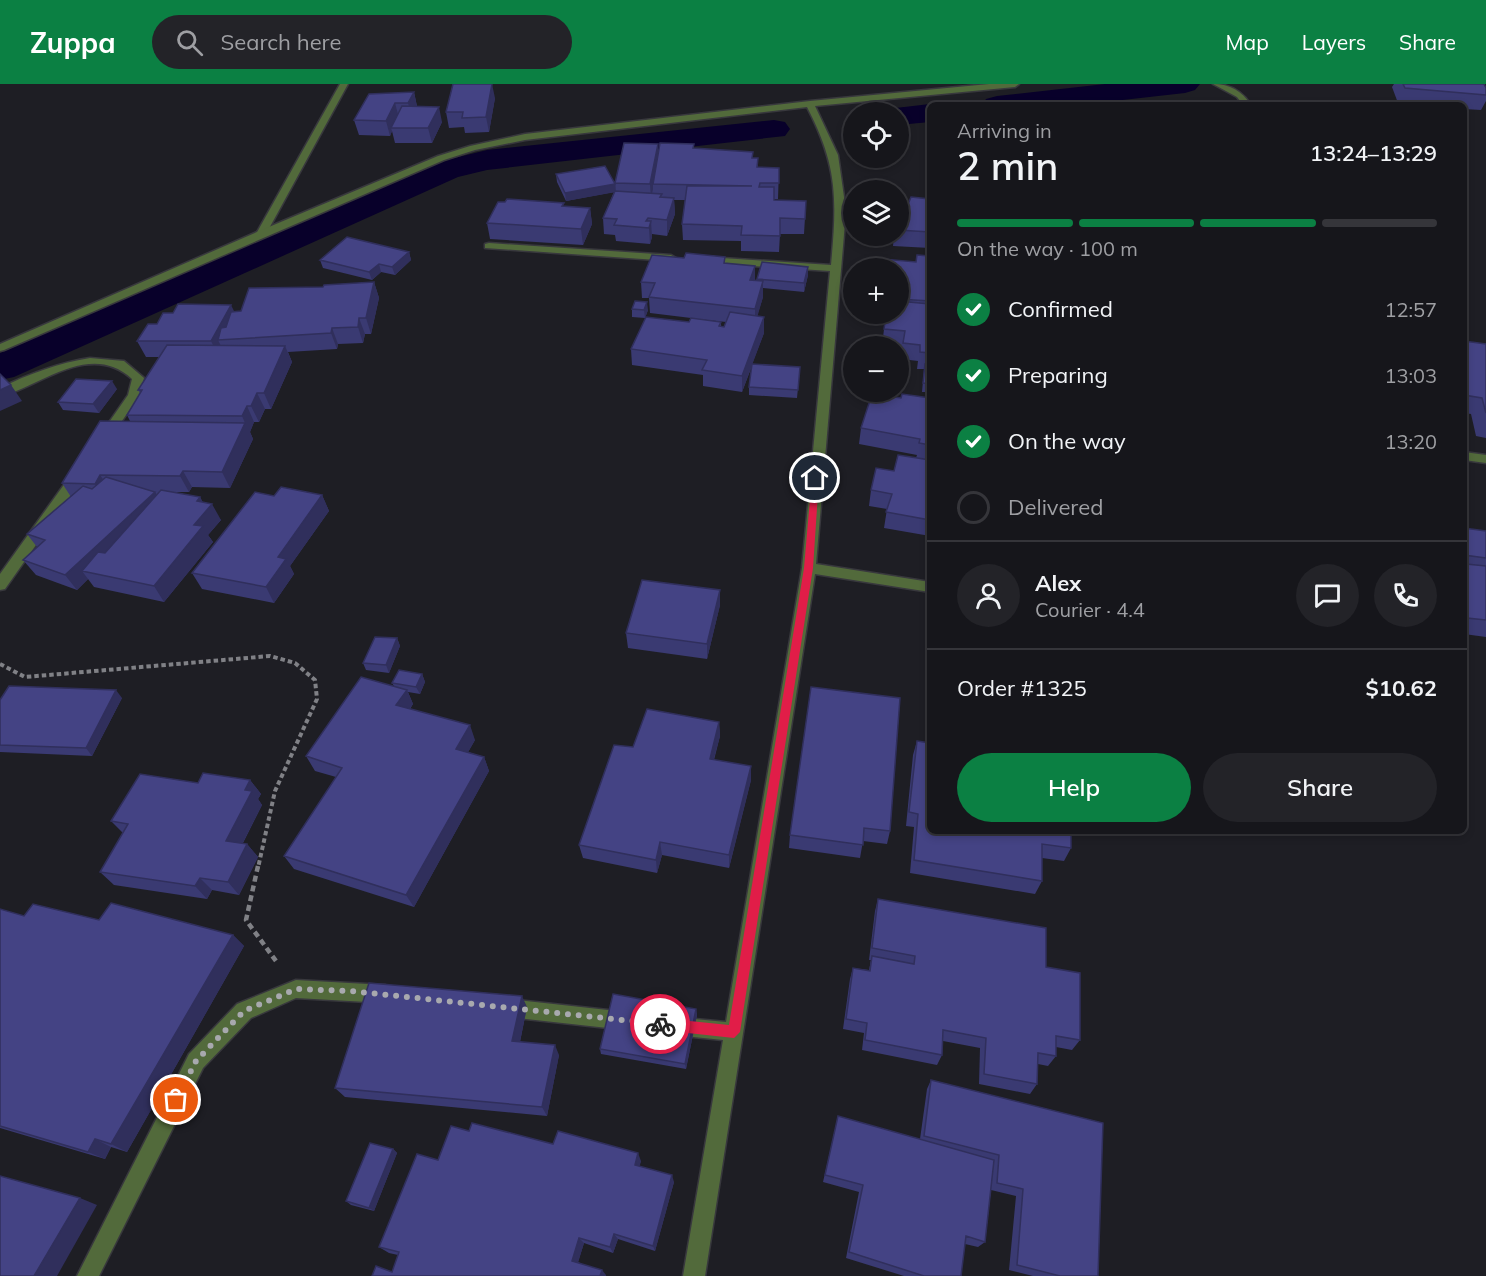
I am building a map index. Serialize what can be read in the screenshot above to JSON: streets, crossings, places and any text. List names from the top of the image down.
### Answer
{
  "page": {
    "header": "Zuppa",
    "search": "Search here",
    "nav": ["Map", "Layers", "Share"],
    "map_buttons": ["+", "−"],
    "heading": ["2 min", "Arriving in", "13:24–13:29"],
    "panel": [
      "Alex",
      "Courier · 4.4",
      "Order #1325",
      "$10.62"
    ],
    "bar": "On the way · 100 m",
    "list": [
      ["Confirmed", "12:57"],
      ["Preparing", "13:03"],
      ["On the way", "13:20"],
      "Delivered"
    ],
    "buttons": ["Help", "Share"]
  }
}
